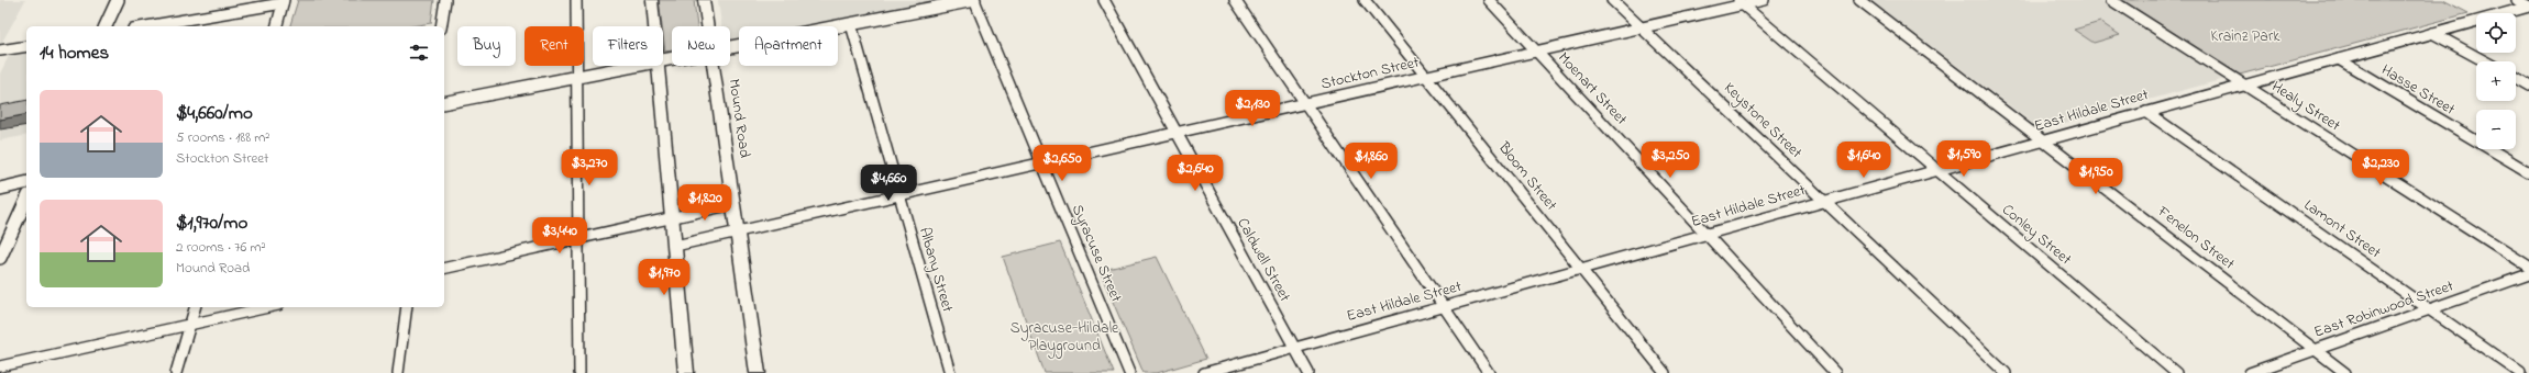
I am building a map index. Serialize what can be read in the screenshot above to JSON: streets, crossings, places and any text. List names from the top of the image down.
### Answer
{
  "streets": {
    "main road": ["Mound Road"],
    "street": [
      "Stockton Street",
      "Moenart Street",
      "Hasse Street",
      "Healy Street",
      "East Hildale Street",
      "Keystone Street",
      "Bloom Street",
      "Lamont Street",
      "Conley Street",
      "Fenelon Street",
      "Syracuse Street",
      "Caldwell Street",
      "Albany Street",
      "East Robinwood Street"
    ]
  },
  "crossings": [
    ["Stockton Street", "Moenart Street"],
    ["Stockton Street", "Mound Road"],
    ["Stockton Street", "Keystone Street"],
    ["Stockton Street", "Bloom Street"],
    ["Stockton Street", "Conley Street"],
    ["Stockton Street", "Syracuse Street"],
    ["Stockton Street", "Caldwell Street"],
    ["Stockton Street", "Albany Street"],
    ["Moenart Street", "East Hildale Street"],
    ["Hasse Street", "East Hildale Street"],
    ["Healy Street", "East Hildale Street"],
    ["East Hildale Street", "Keystone Street"],
    ["East Hildale Street", "Bloom Street"],
    ["East Hildale Street", "Lamont Street"],
    ["East Hildale Street", "Conley Street"],
    ["East Hildale Street", "Fenelon Street"],
    ["East Hildale Street", "Caldwell Street"],
    ["Lamont Street", "East Robinwood Street"],
    ["Fenelon Street", "East Robinwood Street"]
  ],
  "parks": ["Krainz Park", "Syracuse-Hildale Playground"],
  "page": {
    "map_buttons": ["+", "−"],
    "chip": [
      "Buy",
      "Rent",
      "Filters",
      "New",
      "Apartment"
    ],
    "heading": "14 homes",
    "list": [
      {
        "name": "$4,660/mo",
        "note": "5 rooms · 188 m² · Stockton Street"
      },
      {
        "name": "$1,970/mo",
        "note": "2 rooms · 76 m² · Mound Road"
      }
    ],
    "price": [
      "$2,130",
      "$1,590",
      "$3,250",
      "$1,640",
      "$1,860",
      "$2,650",
      "$3,270",
      "$2,230",
      "$2,640",
      "$1,950",
      "$4,660",
      "$1,820",
      "$3,440",
      "$1,970"
    ]
  }
}
